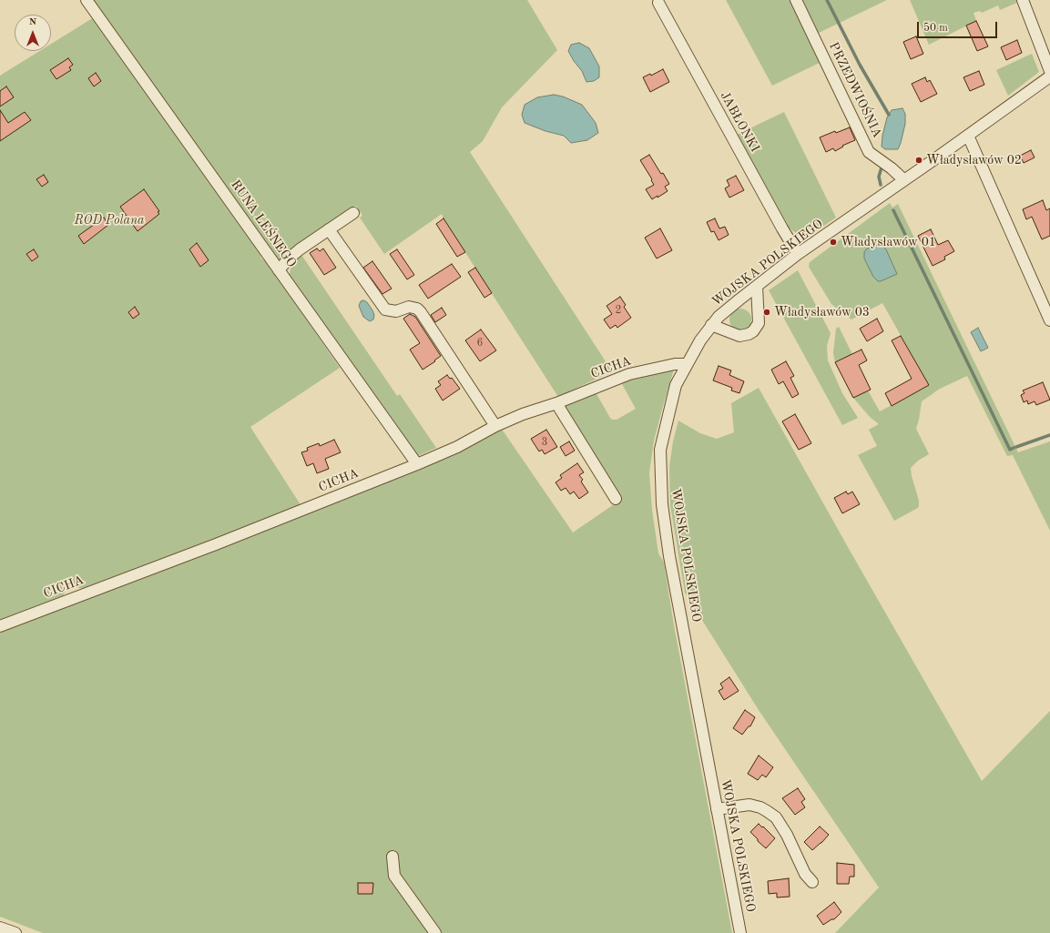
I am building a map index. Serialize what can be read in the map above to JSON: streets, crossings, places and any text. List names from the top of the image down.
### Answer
{
  "streets": {
    "street": [
      "PRZEDWIOŚNIA",
      "JABŁONKI",
      "RUNA LEŚNEGO",
      "WOJSKA POLSKIEGO",
      "CICHA"
    ]
  },
  "crossings": [
    ["PRZEDWIOŚNIA", "WOJSKA POLSKIEGO"],
    ["JABŁONKI", "WOJSKA POLSKIEGO"],
    ["RUNA LEŚNEGO", "CICHA"],
    ["WOJSKA POLSKIEGO", "CICHA"]
  ],
  "parks": ["ROD Polana"],
  "places": ["Władysławów 02", "Władysławów 01", "Władysławów 03"],
  "house_numbers": ["2", "6", "3"],
  "scale_bar": "50 m",
  "north": "top"
}
